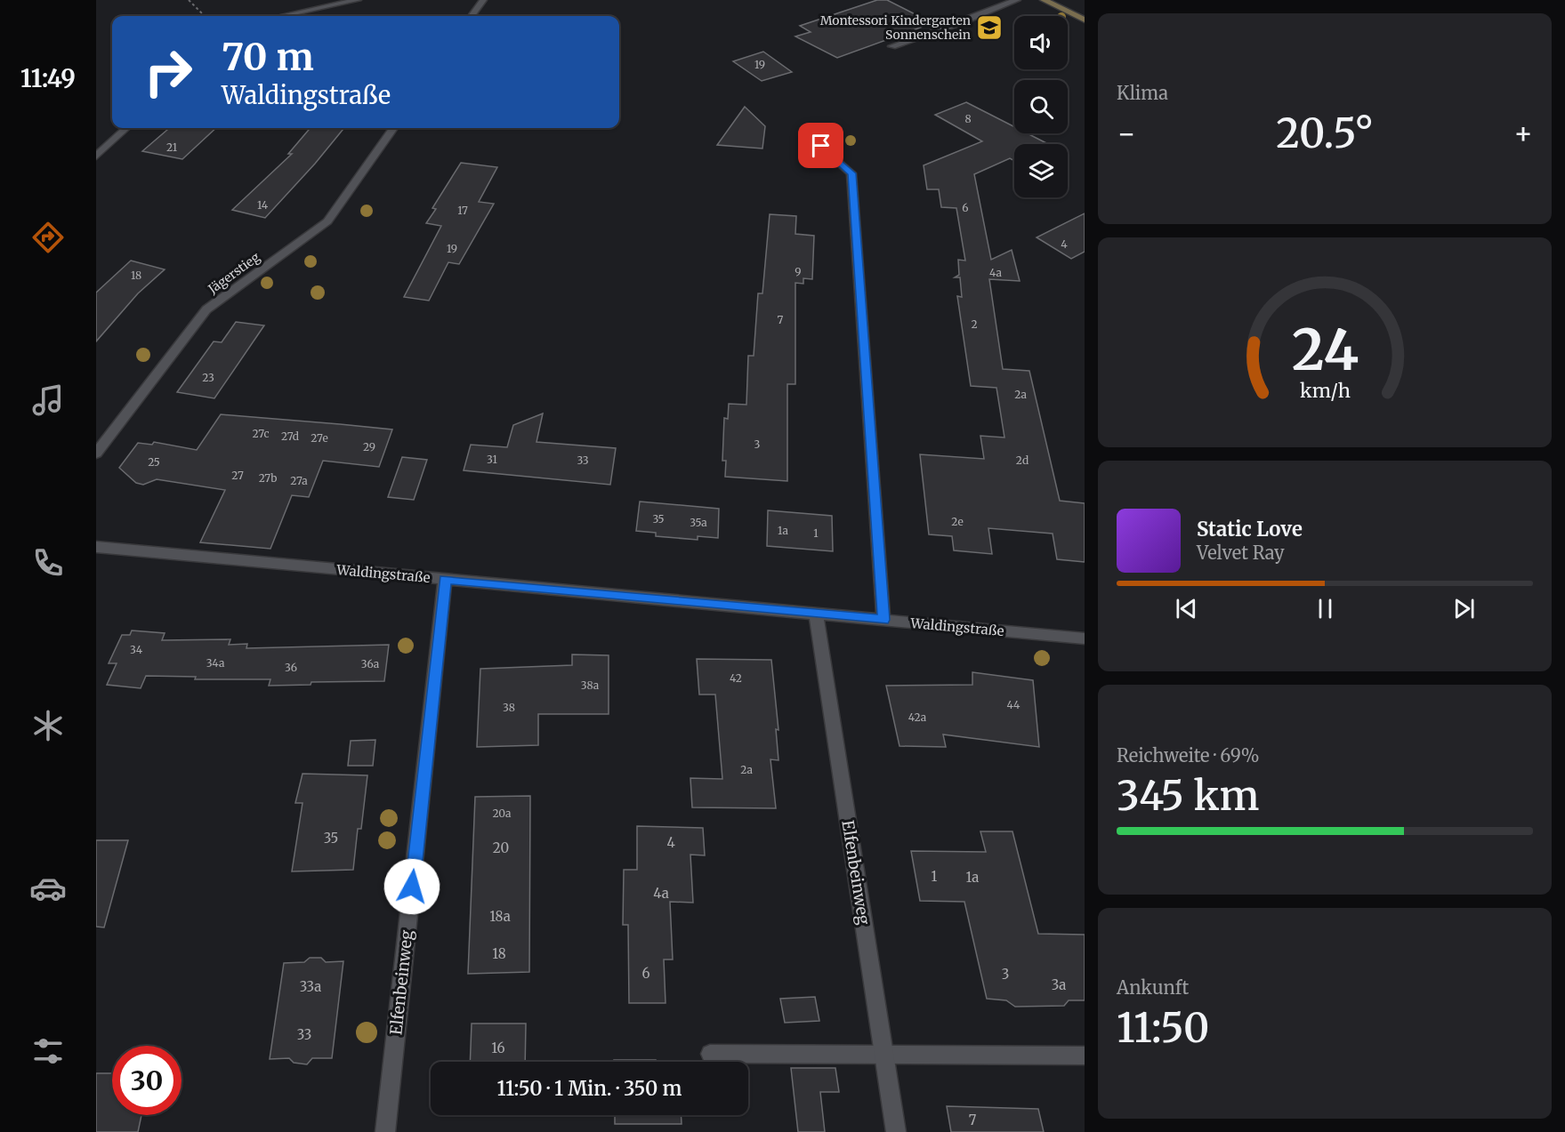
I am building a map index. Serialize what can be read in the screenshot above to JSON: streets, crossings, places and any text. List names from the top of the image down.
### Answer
{
  "streets": {
    "street": ["Jägerstieg", "Waldingstraße", "Elfenbeinweg"]
  },
  "crossings": [
    ["Waldingstraße", "Elfenbeinweg"]
  ],
  "places": {
    "school or university": ["Montessori Kindergarten Sonnenschein"]
  },
  "house_numbers": [
    "19",
    "8",
    "21",
    "14",
    "6",
    "17",
    "4",
    "19",
    "9",
    "4a",
    "18",
    "7",
    "2",
    "23",
    "2a",
    "27c",
    "27d",
    "27e",
    "3",
    "29",
    "31",
    "33",
    "2d",
    "25",
    "27",
    "27b",
    "27a",
    "35",
    "2e",
    "35a",
    "1a",
    "1",
    "34",
    "34a",
    "36a",
    "36",
    "42",
    "38a",
    "44",
    "38",
    "42a",
    "2a",
    "20a",
    "35",
    "4",
    "20",
    "1",
    "1a",
    "4a",
    "18a",
    "18",
    "6",
    "3",
    "3a",
    "33a",
    "33",
    "16",
    "7"
  ],
  "page": {
    "tabs": "11:49",
    "tile": [
      "Klima",
      ["Reichweite · 69%", "345 km"],
      ["Ankunft", "11:50"]
    ],
    "turn": ["70 m", "Waldingstraße"],
    "heat": ["−", "20.5°", "+"],
    "song": ["Static Love", "Velvet Ray"],
    "limit": "30",
    "trip": "11:50 · 1 Min. · 350 m",
    "gauge": ["24", "km/h"]
  }
}
